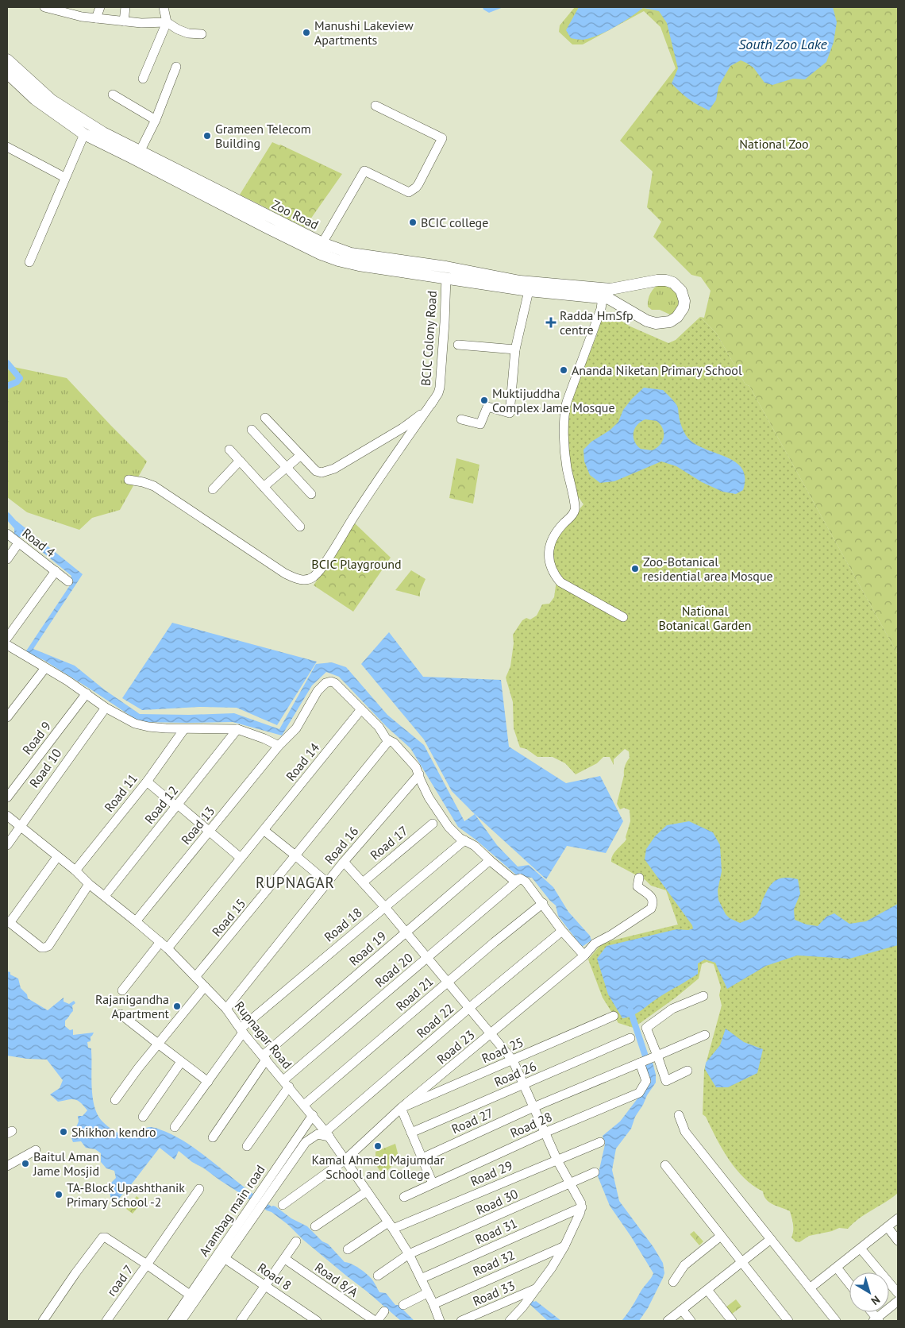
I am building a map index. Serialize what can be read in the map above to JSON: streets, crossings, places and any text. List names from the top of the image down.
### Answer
{
  "streets": {
    "main road": ["Zoo Road"],
    "street": [
      "BCIC Colony Road",
      "Road 4",
      "Road 9",
      "Road 14",
      "Road 10",
      "Road 11",
      "Road 12",
      "Road 13",
      "Road 17",
      "Road 16",
      "Road 15",
      "Road 18",
      "Road 19",
      "Road 20",
      "Road 21",
      "Road 22",
      "Rupnagar Road",
      "Road 23",
      "Road 25",
      "Road 26",
      "Road 27",
      "Road 28",
      "Road 29",
      "Road 30",
      "Arambag main road",
      "Road 31",
      "Road 32",
      "Road 8",
      "Road 8/A",
      "road 7",
      "Road 33"
    ]
  },
  "crossings": [
    ["Zoo Road", "BCIC Colony Road"],
    ["Road 14", "Road 13"],
    ["Road 10", "Rupnagar Road"],
    ["Road 11", "Rupnagar Road"],
    ["Road 12", "Rupnagar Road"],
    ["Road 13", "Rupnagar Road"],
    ["Road 16", "Rupnagar Road"],
    ["Road 15", "Rupnagar Road"],
    ["Road 18", "Rupnagar Road"],
    ["Road 19", "Rupnagar Road"],
    ["Road 20", "Rupnagar Road"],
    ["Road 21", "Rupnagar Road"],
    ["Road 22", "Rupnagar Road"],
    ["Road 22", "Arambag main road"],
    ["Rupnagar Road", "Road 23"],
    ["Rupnagar Road", "Road 29"],
    ["Rupnagar Road", "Road 30"],
    ["Rupnagar Road", "Arambag main road"],
    ["Rupnagar Road", "Road 31"],
    ["Rupnagar Road", "Road 32"],
    ["Road 23", "Road 25"],
    ["Road 27", "Road 28"],
    ["Arambag main road", "Road 8"],
    ["Arambag main road", "road 7"]
  ],
  "districts": ["RUPNAGAR"],
  "water": ["South Zoo Lake"],
  "parks": ["National Zoo", "BCIC Playground", "National Botanical Garden"],
  "places": {
    "other": [
      "Manushi Lakeview Apartments",
      "Grameen Telecom Building",
      "BCIC college",
      "Ananda Niketan Primary School",
      "Muktijuddha Complex Jame Mosque",
      "Zoo-Botanical residential area Mosque",
      "Rajanigandha Apartment",
      "Shikhon kendro",
      "Kamal Ahmed Majumdar School and College",
      "Baitul Aman Jame Mosjid",
      "TA-Block Upashthanik Primary School -2"
    ],
    "health": ["Radda HmSfp centre"]
  },
  "north": "bottom right"
}
